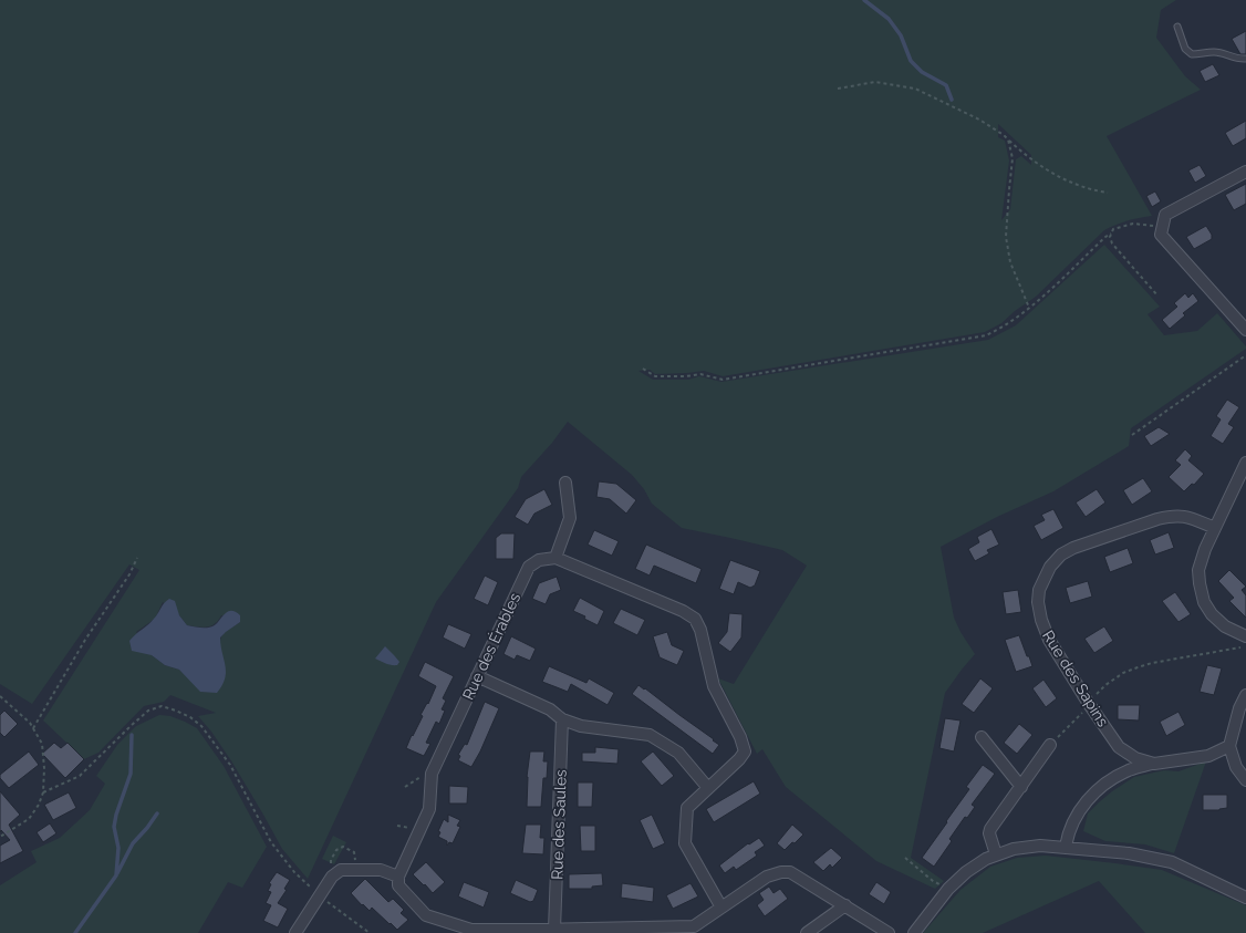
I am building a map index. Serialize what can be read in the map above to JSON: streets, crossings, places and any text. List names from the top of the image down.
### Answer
{
  "streets": {
    "street": ["Rue des Érables", "Rue des Sapins", "Rue des Saules"]
  }
}
